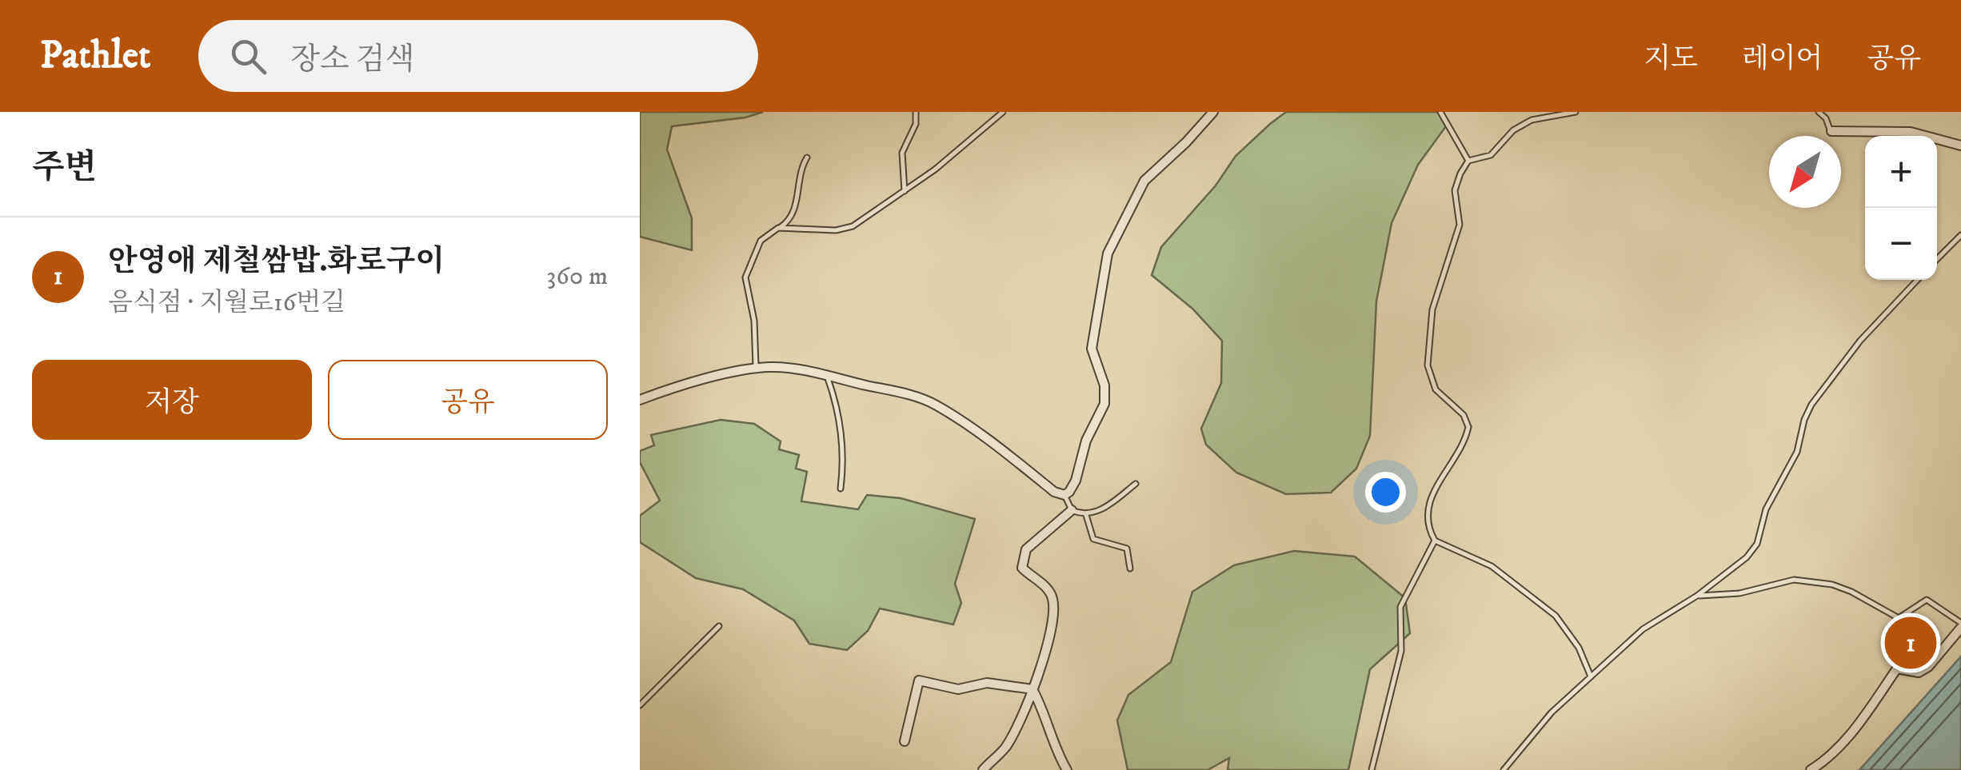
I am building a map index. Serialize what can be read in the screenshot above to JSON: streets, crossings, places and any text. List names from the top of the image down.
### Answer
{
  "north": "bottom left",
  "page": {
    "header": "Pathlet",
    "search": "장소 검색",
    "nav": ["지도", "레이어", "공유"],
    "heading": "주변",
    "map_buttons": ["+", "−"],
    "list": [
      {
        "mark": "1",
        "name": "안영애 제철쌈밥.화로구이",
        "note": "음식점 · 지월로16번길",
        "value": "360 m"
      }
    ],
    "buttons": ["저장", "공유"],
    "pins": "1"
  }
}
